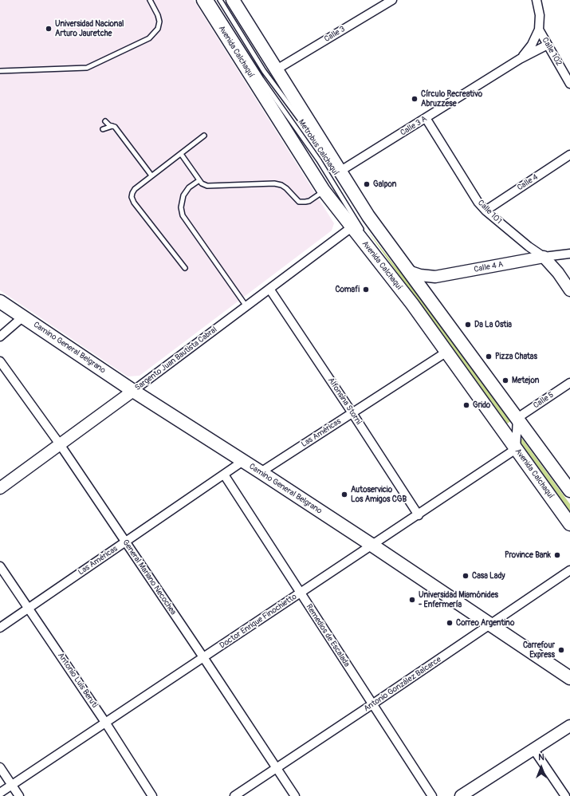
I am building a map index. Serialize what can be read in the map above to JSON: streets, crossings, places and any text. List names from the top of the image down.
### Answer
{
  "streets": {
    "main road": ["Avenida Calchaquí", "Camino General Belgrano"],
    "street": [
      "Calle 3",
      "Calle 102",
      "Calle 3 A",
      "Calle 4",
      "Calle 101",
      "Calle 4 A",
      "Sargento Juan Bautista Cabral",
      "Calle 5",
      "Alfonsina Storni",
      "Las Américas",
      "General Mariano Necochea",
      "Doctor Enrique Finochietto",
      "Remedios de Escalada",
      "Antonio Luis Beruti",
      "Antonio González Balcarce"
    ],
    "lane": ["Metrobus Calchaquí"]
  },
  "crossings": [
    ["Avenida Calchaquí", "Metrobus Calchaquí"],
    ["Avenida Calchaquí", "Sargento Juan Bautista Cabral"],
    ["Avenida Calchaquí", "Las Américas"],
    ["Avenida Calchaquí", "Doctor Enrique Finochietto"],
    ["Calle 102", "Calle 3 A"],
    ["Calle 3 A", "Metrobus Calchaquí"],
    ["Calle 3 A", "Calle 101"],
    ["Metrobus Calchaquí", "Sargento Juan Bautista Cabral"],
    ["Calle 4", "Calle 101"],
    ["Calle 101", "Calle 4 A"],
    ["Camino General Belgrano", "Sargento Juan Bautista Cabral"],
    ["Camino General Belgrano", "Las Américas"],
    ["Camino General Belgrano", "Doctor Enrique Finochietto"],
    ["Camino General Belgrano", "Antonio González Balcarce"],
    ["Sargento Juan Bautista Cabral", "Alfonsina Storni"],
    ["Sargento Juan Bautista Cabral", "General Mariano Necochea"],
    ["Alfonsina Storni", "Las Américas"],
    ["Alfonsina Storni", "Doctor Enrique Finochietto"],
    ["Las Américas", "General Mariano Necochea"],
    ["Las Américas", "Remedios de Escalada"],
    ["Las Américas", "Antonio Luis Beruti"],
    ["General Mariano Necochea", "Doctor Enrique Finochietto"],
    ["General Mariano Necochea", "Antonio González Balcarce"],
    ["Doctor Enrique Finochietto", "Remedios de Escalada"],
    ["Doctor Enrique Finochietto", "Antonio Luis Beruti"],
    ["Remedios de Escalada", "Antonio González Balcarce"]
  ],
  "places": [
    "Universidad Nacional Arturo Jauretche",
    "Círculo Recreativo Abruzzese",
    "Galpon",
    "Comafi",
    "Da La Ostia",
    "Pizza Chatas",
    "Metejon",
    "Grido",
    "Autoservicio Los Amigos CGB",
    "Province Bank",
    "Casa Lady",
    "Universidad Miamónides - Enfermería",
    "Correo Argentino",
    "Carrefour Express"
  ],
  "north": "top"
}
